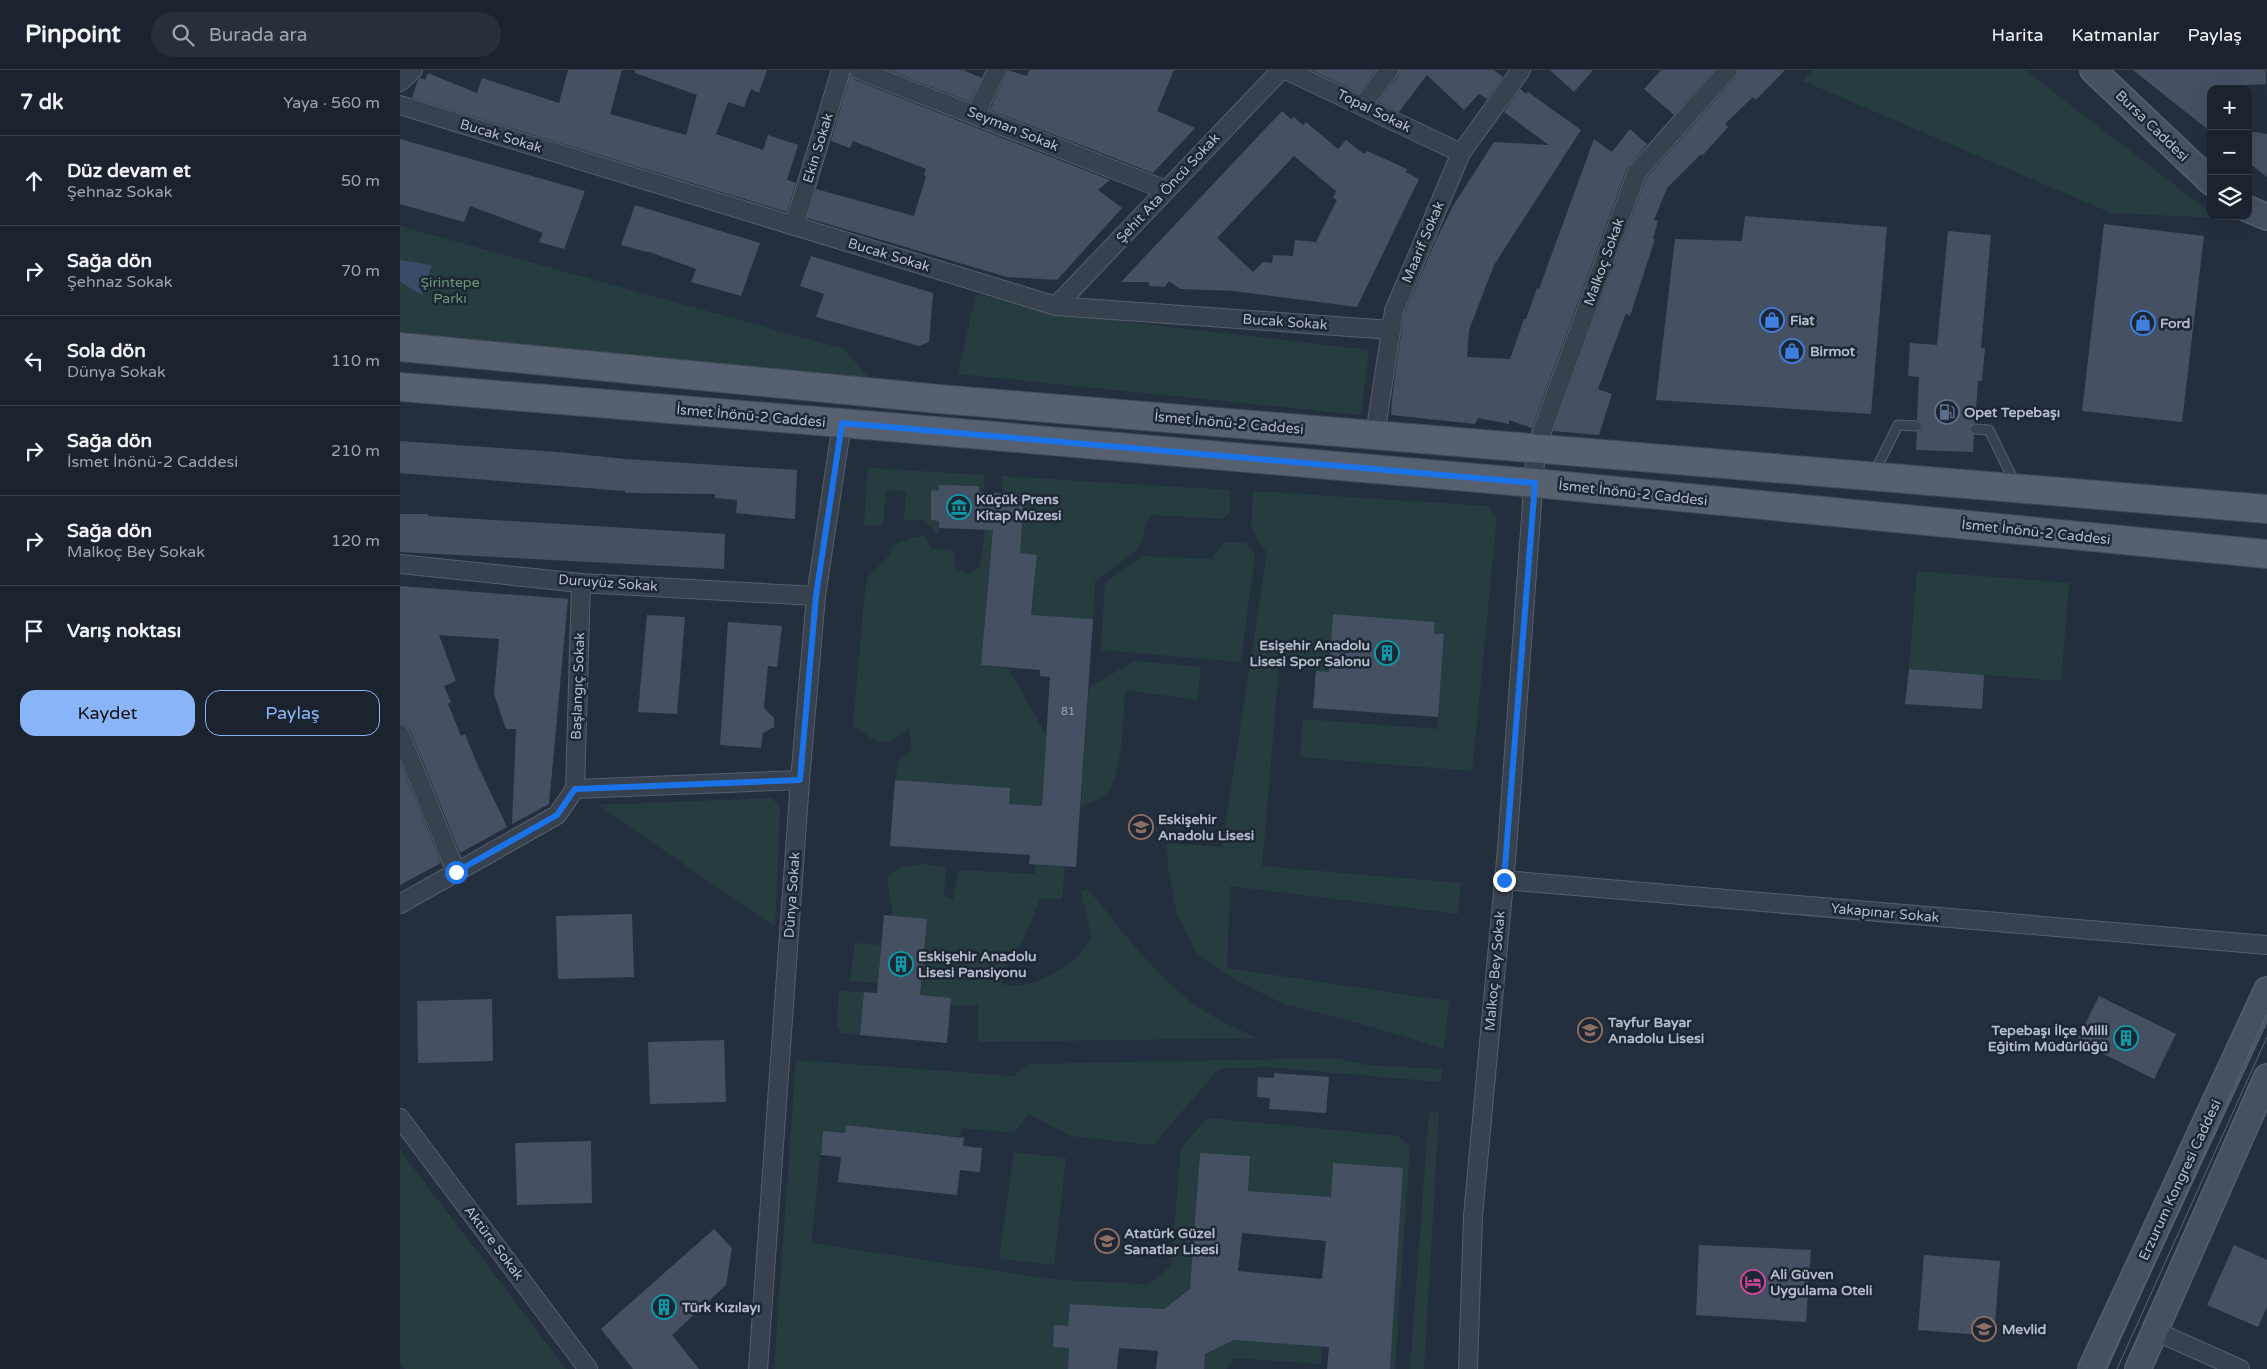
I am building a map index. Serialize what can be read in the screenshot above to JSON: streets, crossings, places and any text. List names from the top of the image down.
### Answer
{
  "streets": {
    "main road": ["Bursa Caddesi", "İsmet İnönü-2 Caddesi", "Erzurum Kongresi Caddesi"],
    "street": [
      "Topal Sokak",
      "Seyman Sokak",
      "Bucak Sokak",
      "Ekin Sokak",
      "Şehit Ata Öncü Sokak",
      "Maarif Sokak",
      "Malkoç Sokak",
      "Duruyüz Sokak",
      "Başlangıç Sokak",
      "Dünya Sokak",
      "Yakapınar Sokak",
      "Malkoç Bey Sokak",
      "Aktüre Sokak"
    ]
  },
  "crossings": [
    ["Topal Sokak", "Maarif Sokak"],
    ["Seyman Sokak", "Şehit Ata Öncü Sokak"],
    ["Bucak Sokak", "Ekin Sokak"],
    ["Bucak Sokak", "Şehit Ata Öncü Sokak"],
    ["Bucak Sokak", "Maarif Sokak"],
    ["Maarif Sokak", "İsmet İnönü-2 Caddesi"],
    ["Malkoç Sokak", "İsmet İnönü-2 Caddesi"],
    ["Malkoç Sokak", "Malkoç Bey Sokak"],
    ["İsmet İnönü-2 Caddesi", "Dünya Sokak"],
    ["İsmet İnönü-2 Caddesi", "Malkoç Bey Sokak"],
    ["Duruyüz Sokak", "Başlangıç Sokak"],
    ["Duruyüz Sokak", "Dünya Sokak"],
    ["Yakapınar Sokak", "Malkoç Bey Sokak"]
  ],
  "parks": ["Şirintepe Parkı"],
  "places": {
    "shop": ["Fiat", "Ford", "Birmot"],
    "fuel station": ["Opet Tepebaşı"],
    "museum": ["Küçük Prens Kitap Müzesi"],
    "building": [
      "Esişehir Anadolu Lisesi Spor Salonu",
      "Eskişehir Anadolu Lisesi Pansiyonu",
      "Tepebaşı İlçe Milli Eğitim Müdürlüğü",
      "Türk Kızılayı"
    ],
    "school or university": [
      "Eskişehir Anadolu Lisesi",
      "Tayfur Bayar Anadolu Lisesi",
      "Atatürk Güzel Sanatlar Lisesi",
      "Mevlid"
    ],
    "hotel": ["Ali Güven Uygulama Oteli"]
  },
  "house_numbers": ["81"],
  "page": {
    "header": "Pinpoint",
    "search": "Burada ara",
    "nav": ["Harita", "Katmanlar", "Paylaş"],
    "heading": ["7 dk", "Yaya · 560 m"],
    "map_buttons": ["+", "−"],
    "list": [
      ["Düz devam et", "Şehnaz Sokak", "50 m"],
      ["Sağa dön", "Şehnaz Sokak", "70 m"],
      ["Sola dön", "Dünya Sokak", "110 m"],
      ["Sağa dön", "İsmet İnönü-2 Caddesi", "210 m"],
      ["Sağa dön", "Malkoç Bey Sokak", "120 m"],
      "Varış noktası"
    ],
    "buttons": ["Kaydet", "Paylaş"]
  }
}
